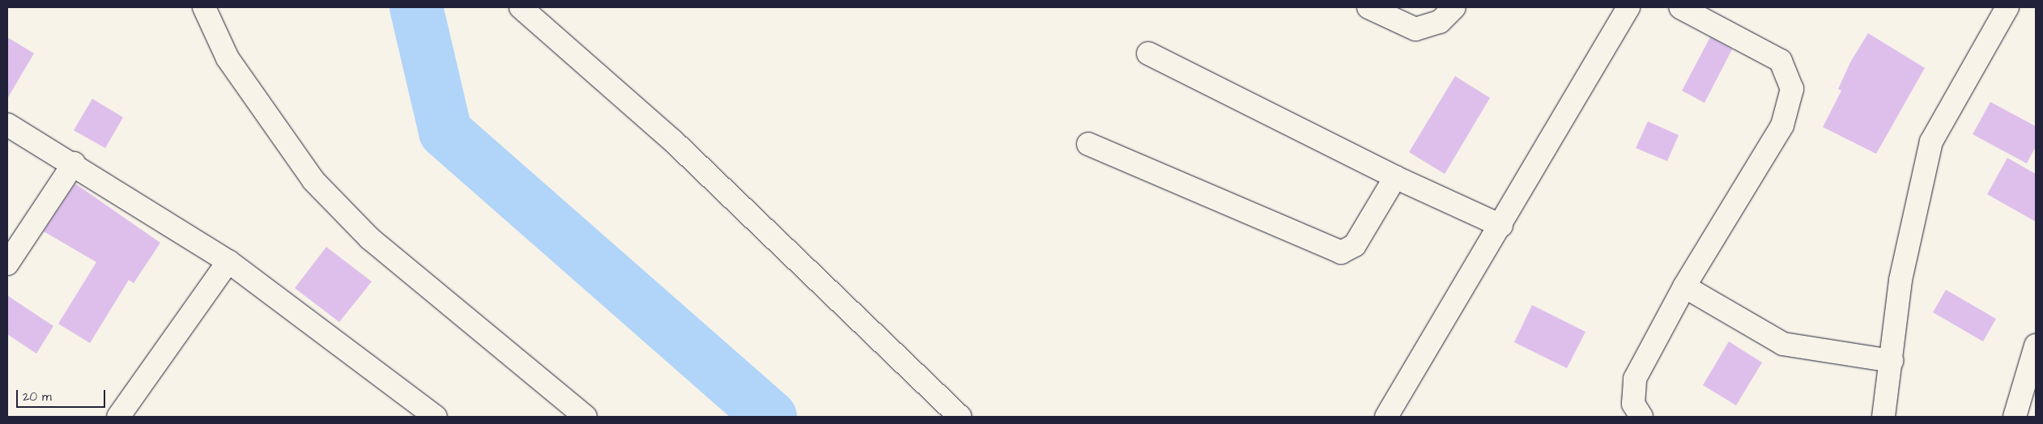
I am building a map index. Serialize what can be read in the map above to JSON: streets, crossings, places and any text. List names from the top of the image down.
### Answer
{
  "scale_bar": "20 m"
}
